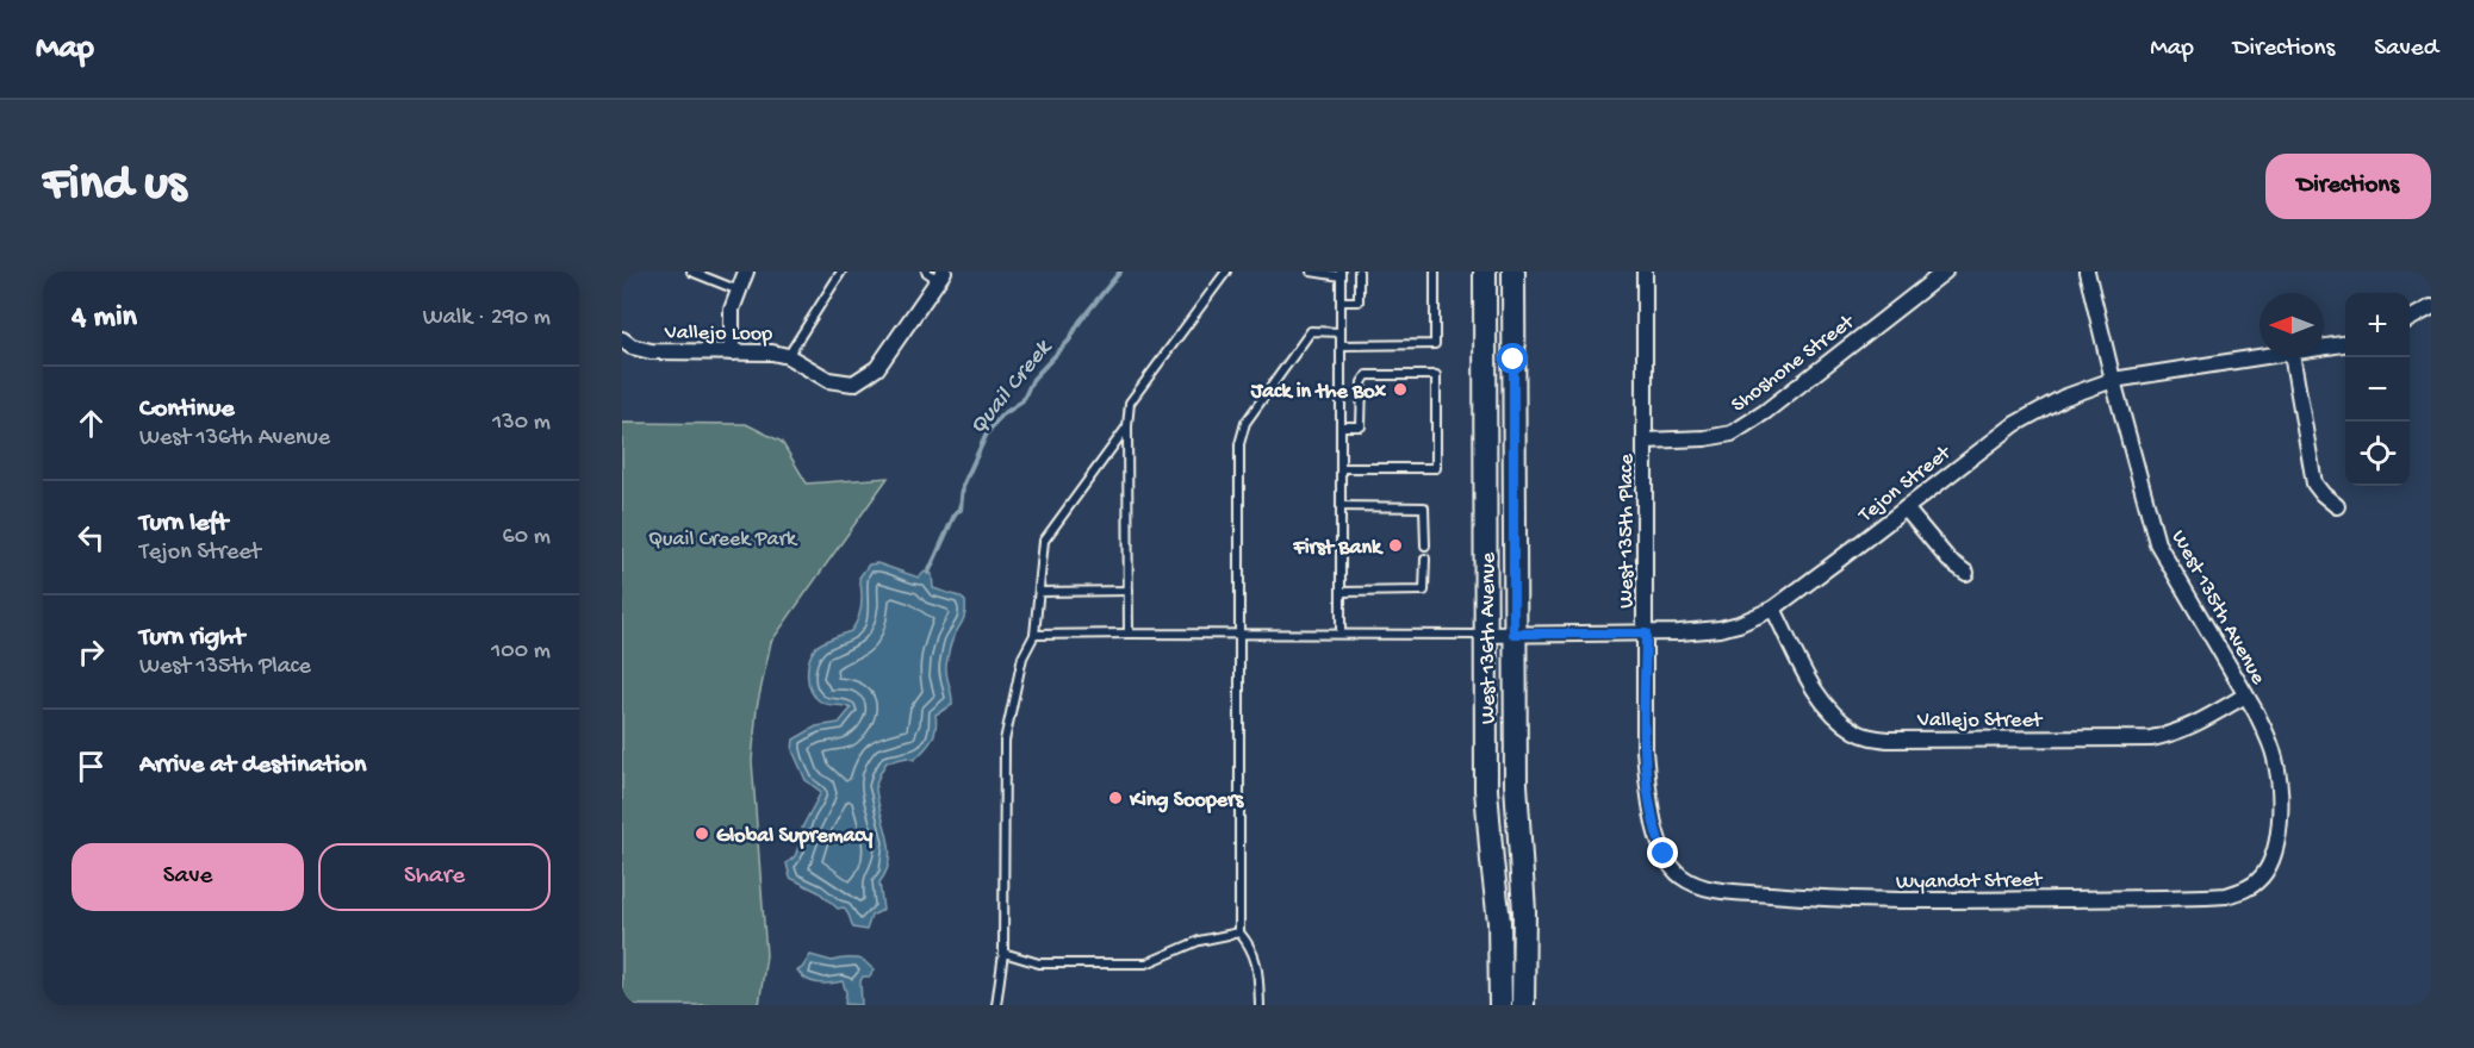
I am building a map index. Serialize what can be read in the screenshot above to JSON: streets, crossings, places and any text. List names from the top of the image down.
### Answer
{
  "streets": {
    "main road": ["West 136th Avenue"],
    "street": [
      "Vallejo Loop",
      "Shoshone Street",
      "Tejon Street",
      "West 135th Place",
      "West 135th Avenue",
      "Vallejo Street",
      "Wyandot Street"
    ]
  },
  "crossings": [
    ["Shoshone Street", "West 135th Place"],
    ["Tejon Street", "West 135th Place"],
    ["Tejon Street", "West 135th Avenue"],
    ["Tejon Street", "West 136th Avenue"],
    ["Tejon Street", "Vallejo Street"],
    ["West 135th Place", "Wyandot Street"],
    ["West 135th Avenue", "Vallejo Street"],
    ["West 135th Avenue", "Wyandot Street"]
  ],
  "water": ["Quail Creek"],
  "parks": ["Quail Creek Park"],
  "places": [
    "Jack in the Box",
    "First Bank",
    "King Soopers",
    "Global Supremacy"
  ],
  "north": "left",
  "page": {
    "header": "Map",
    "nav": ["Map", "Directions", "Saved"],
    "buttons": [
      "Directions",
      ["Save", "Share"]
    ],
    "title": "Find us",
    "heading": ["4 min", "Walk · 290 m"],
    "map_buttons": ["+", "−"],
    "list": [
      ["Continue", "West 136th Avenue", "130 m"],
      ["Turn left", "Tejon Street", "60 m"],
      ["Turn right", "West 135th Place", "100 m"],
      "Arrive at destination"
    ]
  }
}
